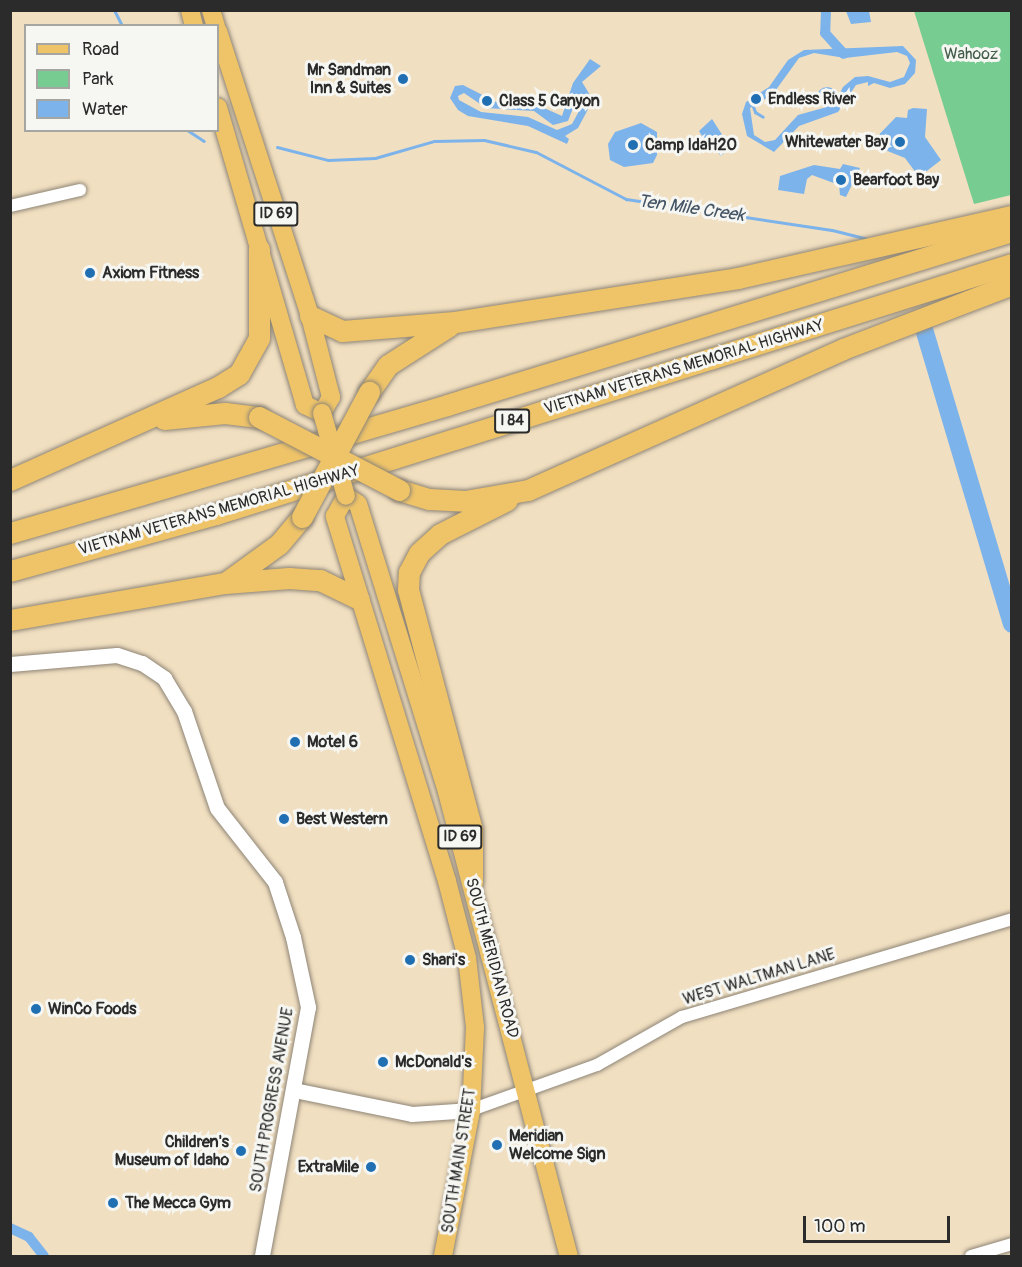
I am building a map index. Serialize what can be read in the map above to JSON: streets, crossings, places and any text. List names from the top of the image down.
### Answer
{
  "streets": {
    "highway": ["VIETNAM VETERANS MEMORIAL HIGHWAY", "I 84"],
    "main road": ["ID 69", "SOUTH MERIDIAN ROAD", "SOUTH MAIN STREET"],
    "street": ["WEST WALTMAN LANE", "SOUTH PROGRESS AVENUE"]
  },
  "crossings": [
    ["ID 69", "SOUTH MERIDIAN ROAD"],
    ["SOUTH MERIDIAN ROAD", "WEST WALTMAN LANE"],
    ["SOUTH MERIDIAN ROAD", "SOUTH MAIN STREET"],
    ["WEST WALTMAN LANE", "SOUTH MAIN STREET"]
  ],
  "water": ["Ten Mile Creek"],
  "parks": ["Wahooz"],
  "places": [
    "Mr Sandman Inn & Suites",
    "Endless River",
    "Class 5 Canyon",
    "Whitewater Bay",
    "Camp IdaH2O",
    "Bearfoot Bay",
    "Axiom Fitness",
    "Motel 6",
    "Best Western",
    "Shari's",
    "WinCo Foods",
    "McDonald's",
    "Meridian Welcome Sign",
    "Children's Museum of Idaho",
    "ExtraMile",
    "The Mecca Gym"
  ],
  "legend": ["Road", "Park", "Water"],
  "scale_bar": "100 m"
}
